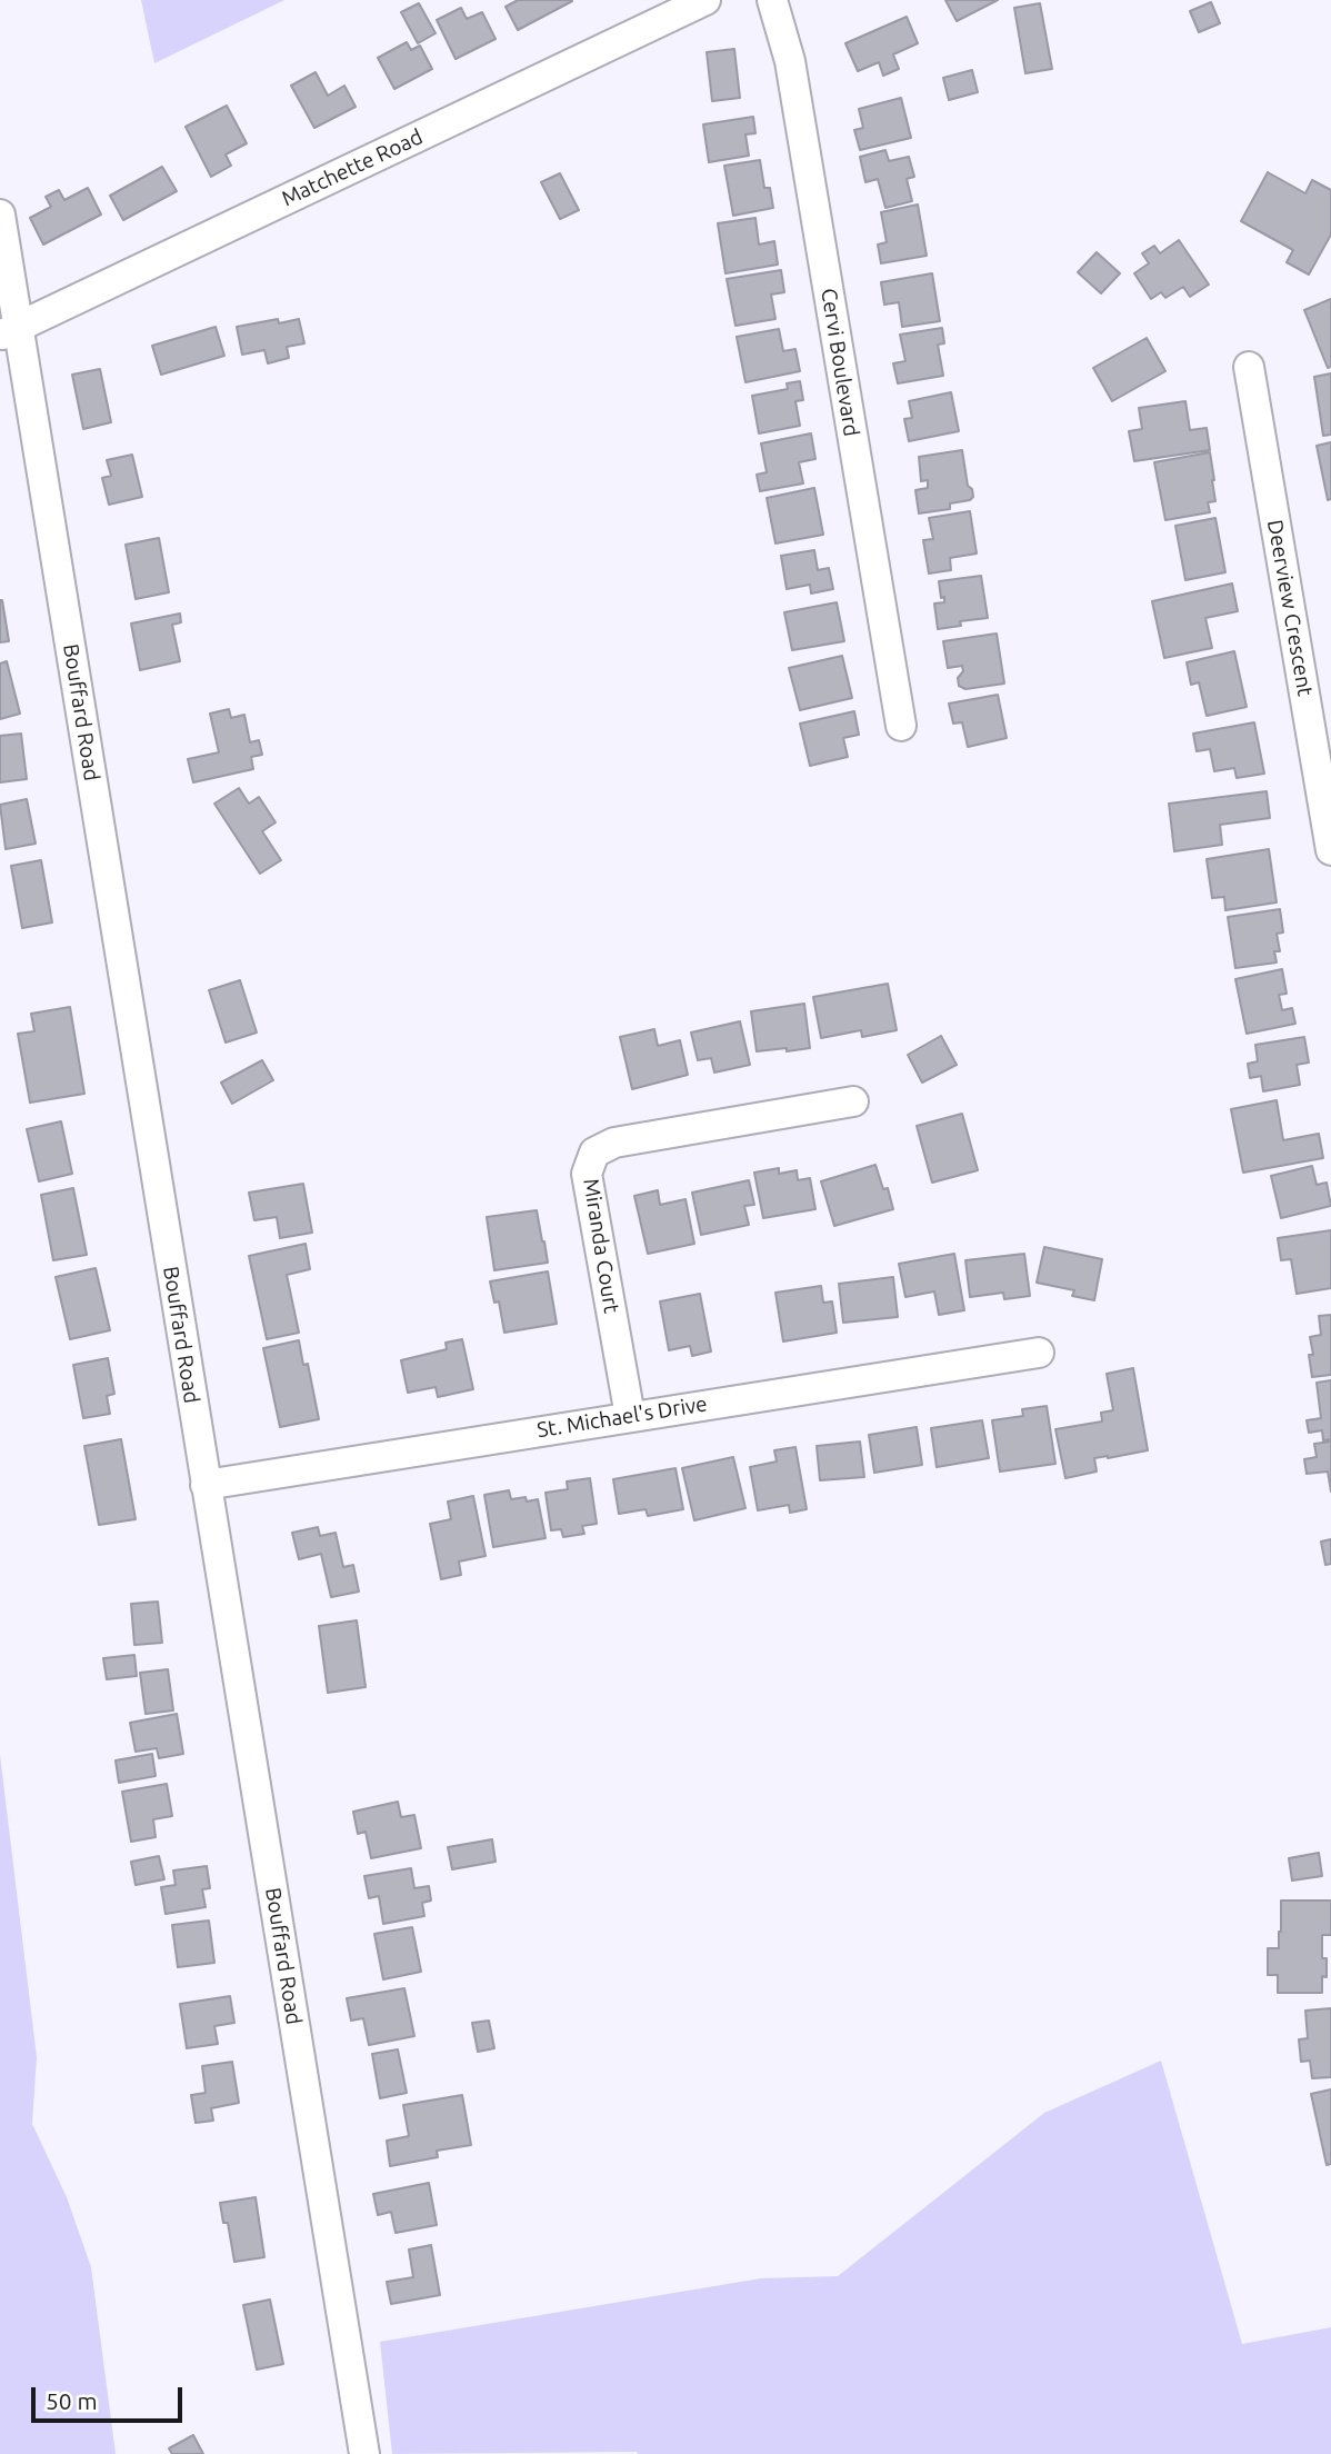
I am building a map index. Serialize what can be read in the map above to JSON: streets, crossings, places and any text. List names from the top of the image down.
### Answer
{
  "streets": {
    "street": [
      "Matchette Road",
      "Cervi Boulevard",
      "Deerview Crescent",
      "Bouffard Road",
      "Miranda Court",
      "St. Michael's Drive"
    ]
  },
  "crossings": [
    ["Matchette Road", "Bouffard Road"],
    ["Bouffard Road", "St. Michael's Drive"],
    ["Miranda Court", "St. Michael's Drive"]
  ],
  "scale_bar": "50 m"
}
